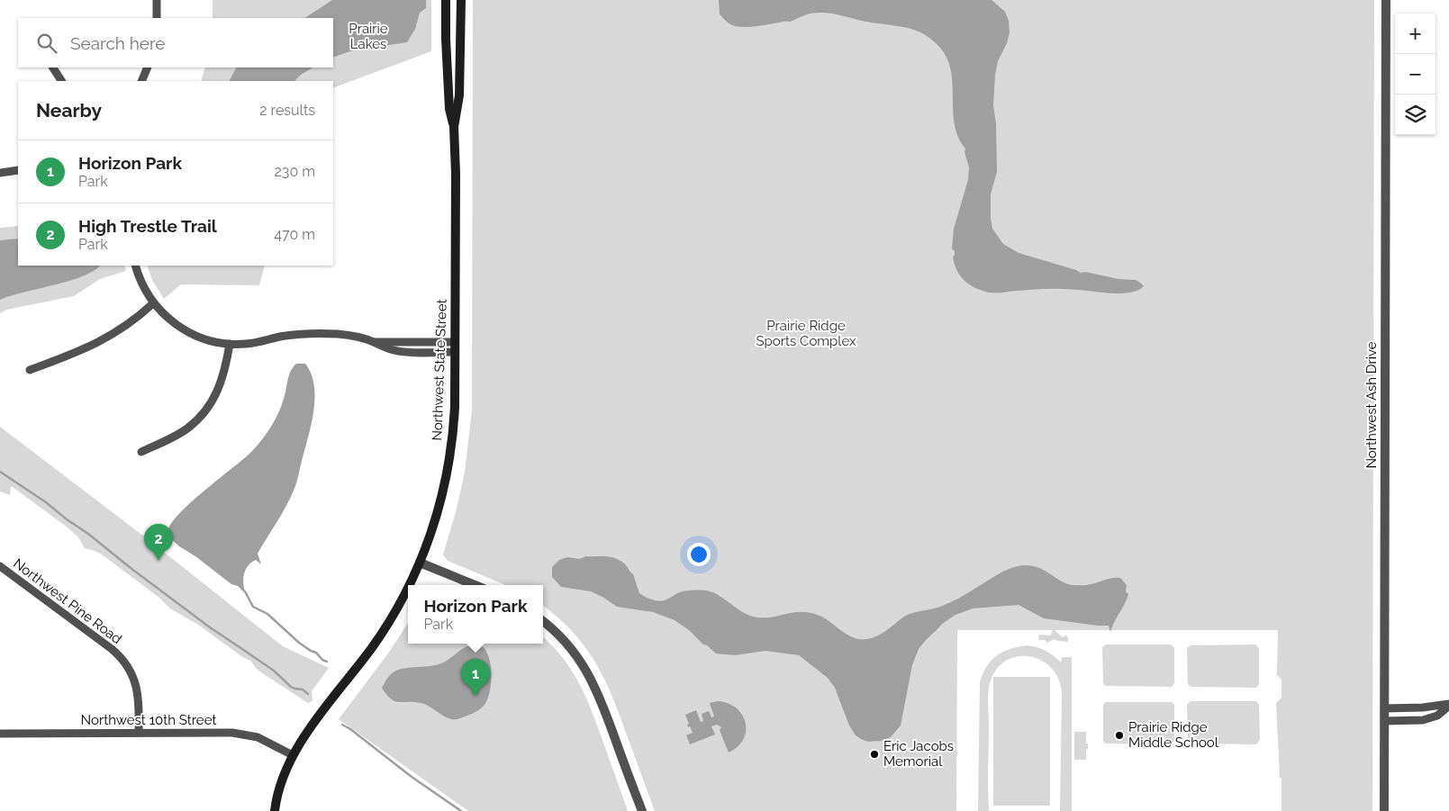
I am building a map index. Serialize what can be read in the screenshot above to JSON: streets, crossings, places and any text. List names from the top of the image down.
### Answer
{
  "streets": {
    "main road": ["Northwest State Street"],
    "street": ["Northwest Ash Drive", "Northwest Pine Road", "Northwest 10th Street"]
  },
  "crossings": [
    ["Northwest State Street", "Northwest 10th Street"],
    ["Northwest Pine Road", "Northwest 10th Street"]
  ],
  "parks": ["Prairie Lakes", "Prairie Ridge Sports Complex"],
  "places": ["Prairie Ridge Middle School", "Eric Jacobs Memorial"],
  "page": {
    "map_buttons": ["+", "−"],
    "search": "Search here",
    "heading": ["Nearby", "2 results"],
    "list": [
      {
        "mark": "1",
        "name": "Horizon Park",
        "note": "Park",
        "value": "230 m"
      },
      {
        "mark": "2",
        "name": "High Trestle Trail",
        "note": "Park",
        "value": "470 m"
      }
    ],
    "pins": ["2", "1"],
    "popup": ["Horizon Park", "Park"]
  }
}
